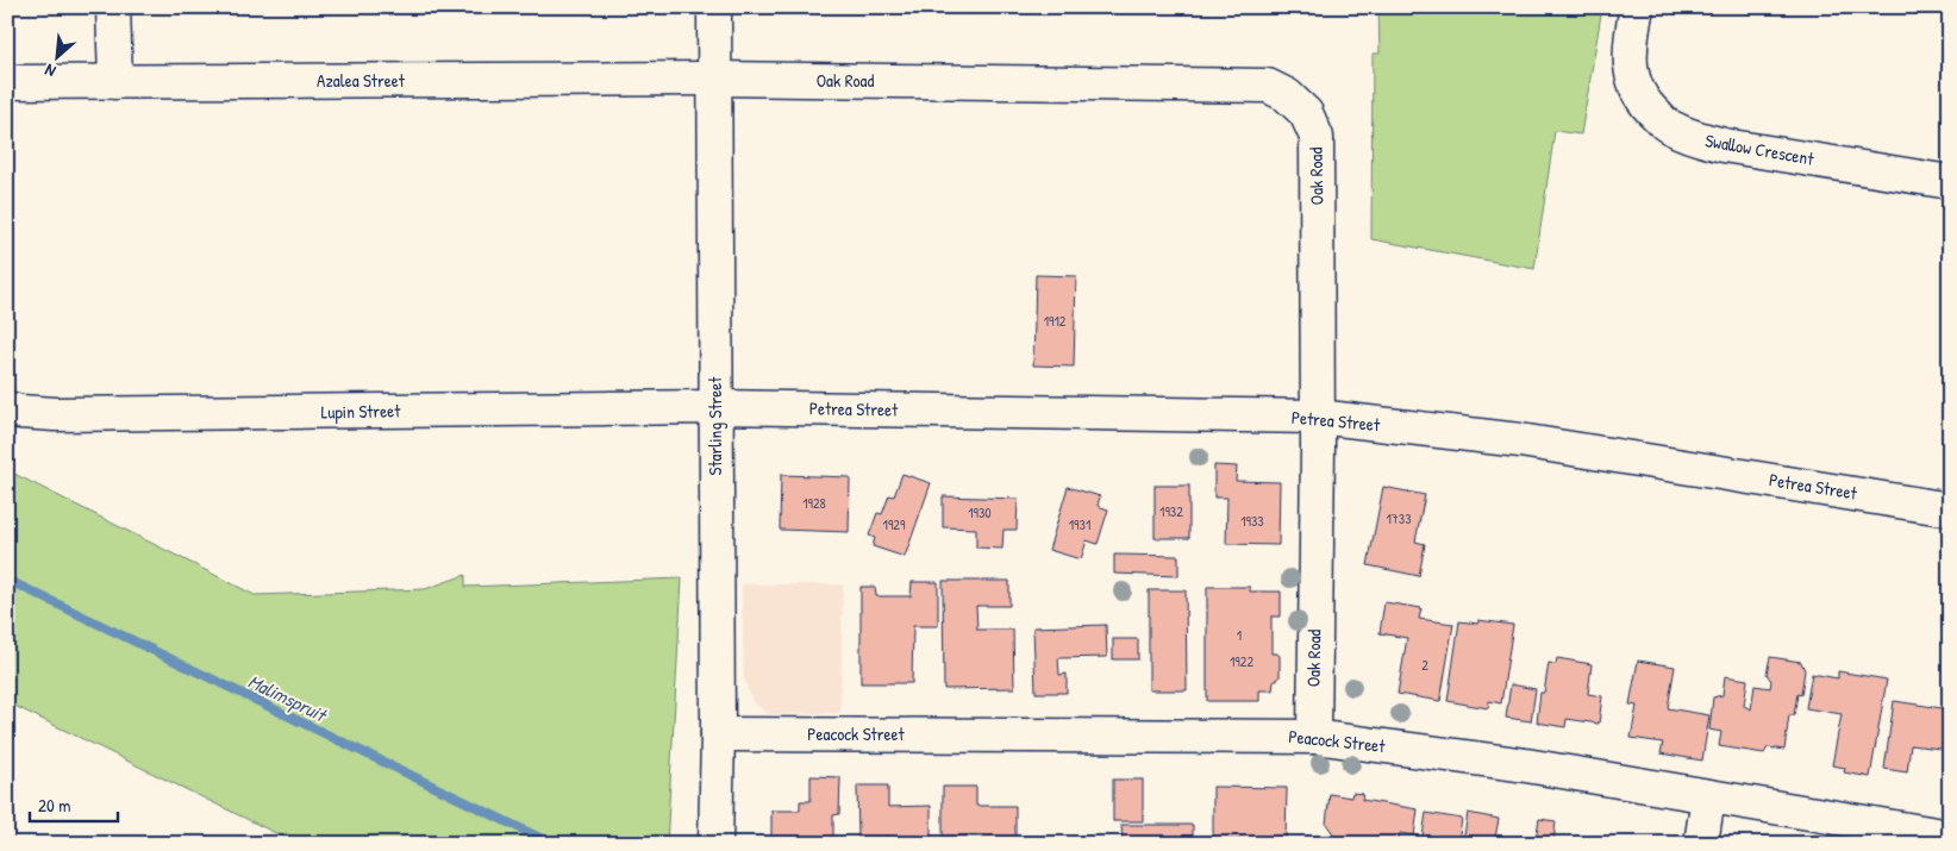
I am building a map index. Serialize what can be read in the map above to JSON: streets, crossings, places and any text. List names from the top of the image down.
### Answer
{
  "streets": {
    "street": [
      "Azalea Street",
      "Oak Road",
      "Swallow Crescent",
      "Petrea Street",
      "Lupin Street",
      "Starling Street",
      "Peacock Street"
    ]
  },
  "crossings": [
    ["Azalea Street", "Oak Road"],
    ["Azalea Street", "Starling Street"],
    ["Oak Road", "Petrea Street"],
    ["Oak Road", "Starling Street"],
    ["Oak Road", "Peacock Street"],
    ["Petrea Street", "Lupin Street"],
    ["Petrea Street", "Starling Street"],
    ["Lupin Street", "Starling Street"],
    ["Starling Street", "Peacock Street"]
  ],
  "water": ["Malimspruit"],
  "house_numbers": [
    "1912",
    "1928",
    "1932",
    "1930",
    "1733",
    "1933",
    "1929",
    "1931",
    "1",
    "1922",
    "2"
  ],
  "scale_bar": "20 m",
  "north": "bottom left"
}
